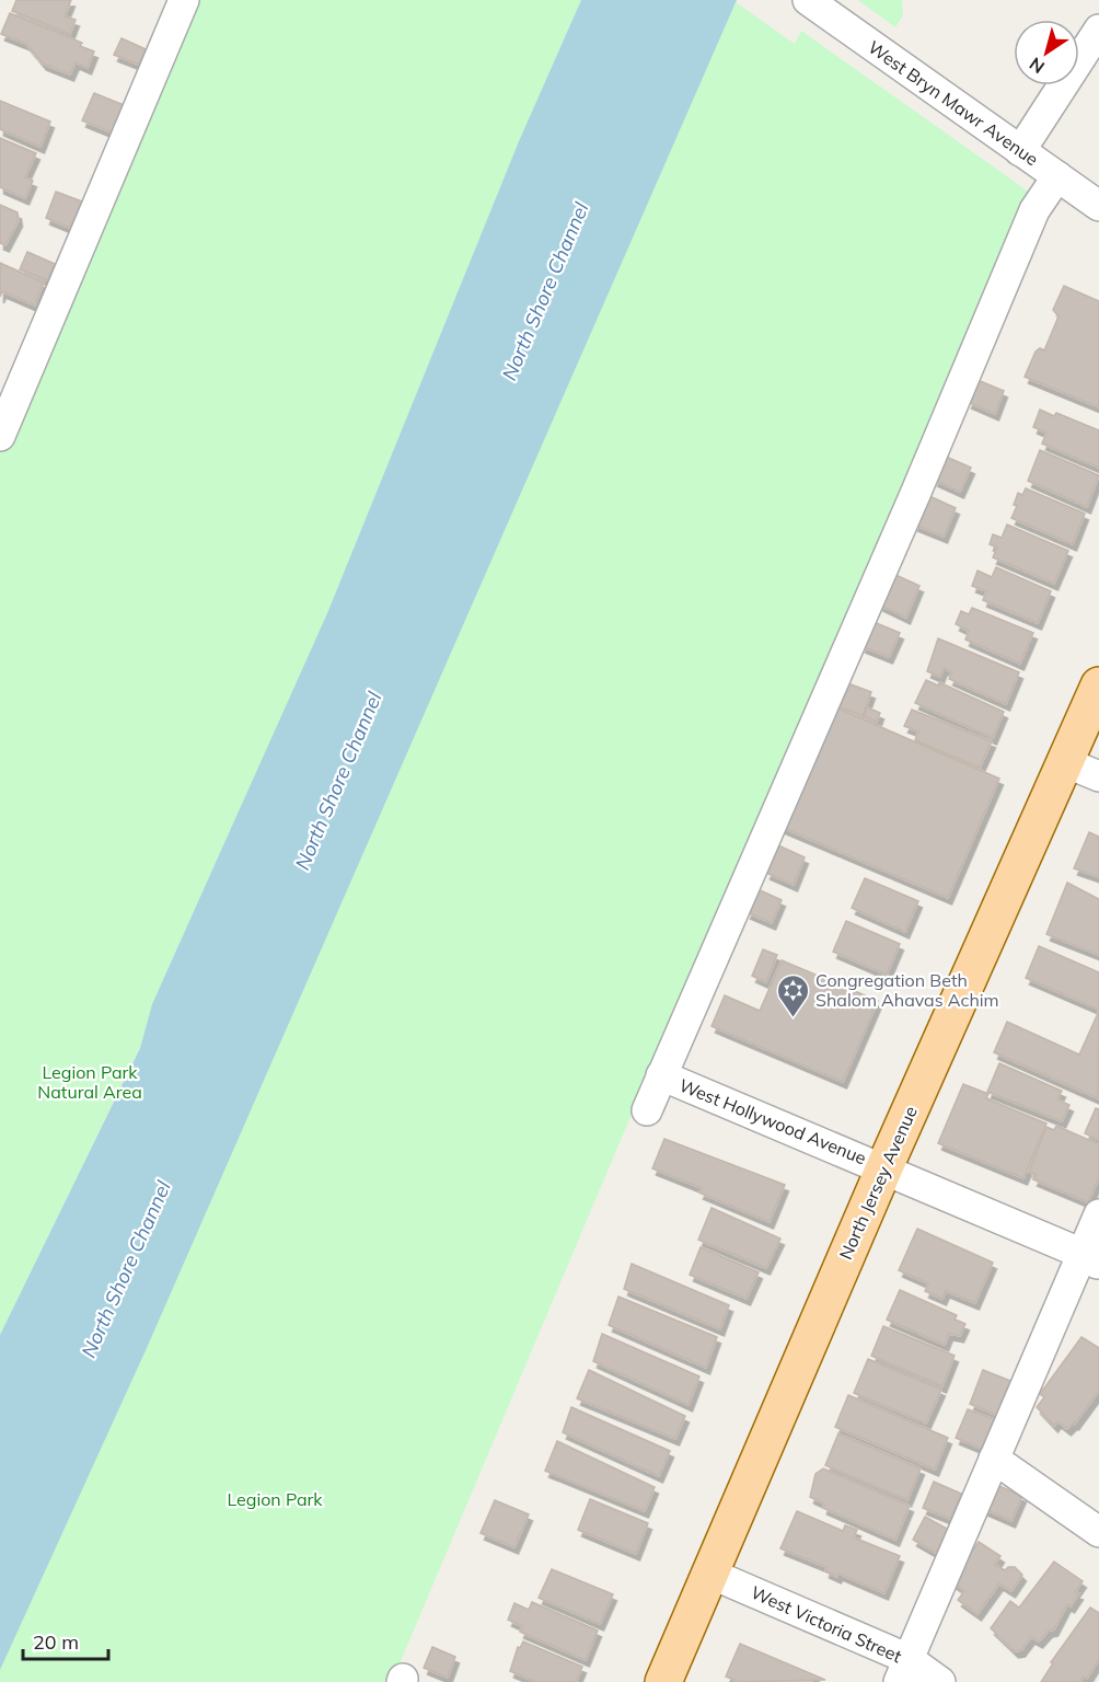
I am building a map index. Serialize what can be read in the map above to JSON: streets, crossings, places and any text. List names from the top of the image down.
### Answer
{
  "streets": {
    "main road": ["North Jersey Avenue"],
    "street": ["West Bryn Mawr Avenue", "West Hollywood Avenue", "West Victoria Street"]
  },
  "crossings": [
    ["West Hollywood Avenue", "North Jersey Avenue"],
    ["North Jersey Avenue", "West Victoria Street"]
  ],
  "water": ["North Shore Channel"],
  "parks": ["Legion Park Natural Area", "Legion Park"],
  "places": {
    "synagogue": ["Congregation Beth Shalom Ahavas Achim"]
  },
  "scale_bar": "20 m",
  "north": "bottom left"
}
